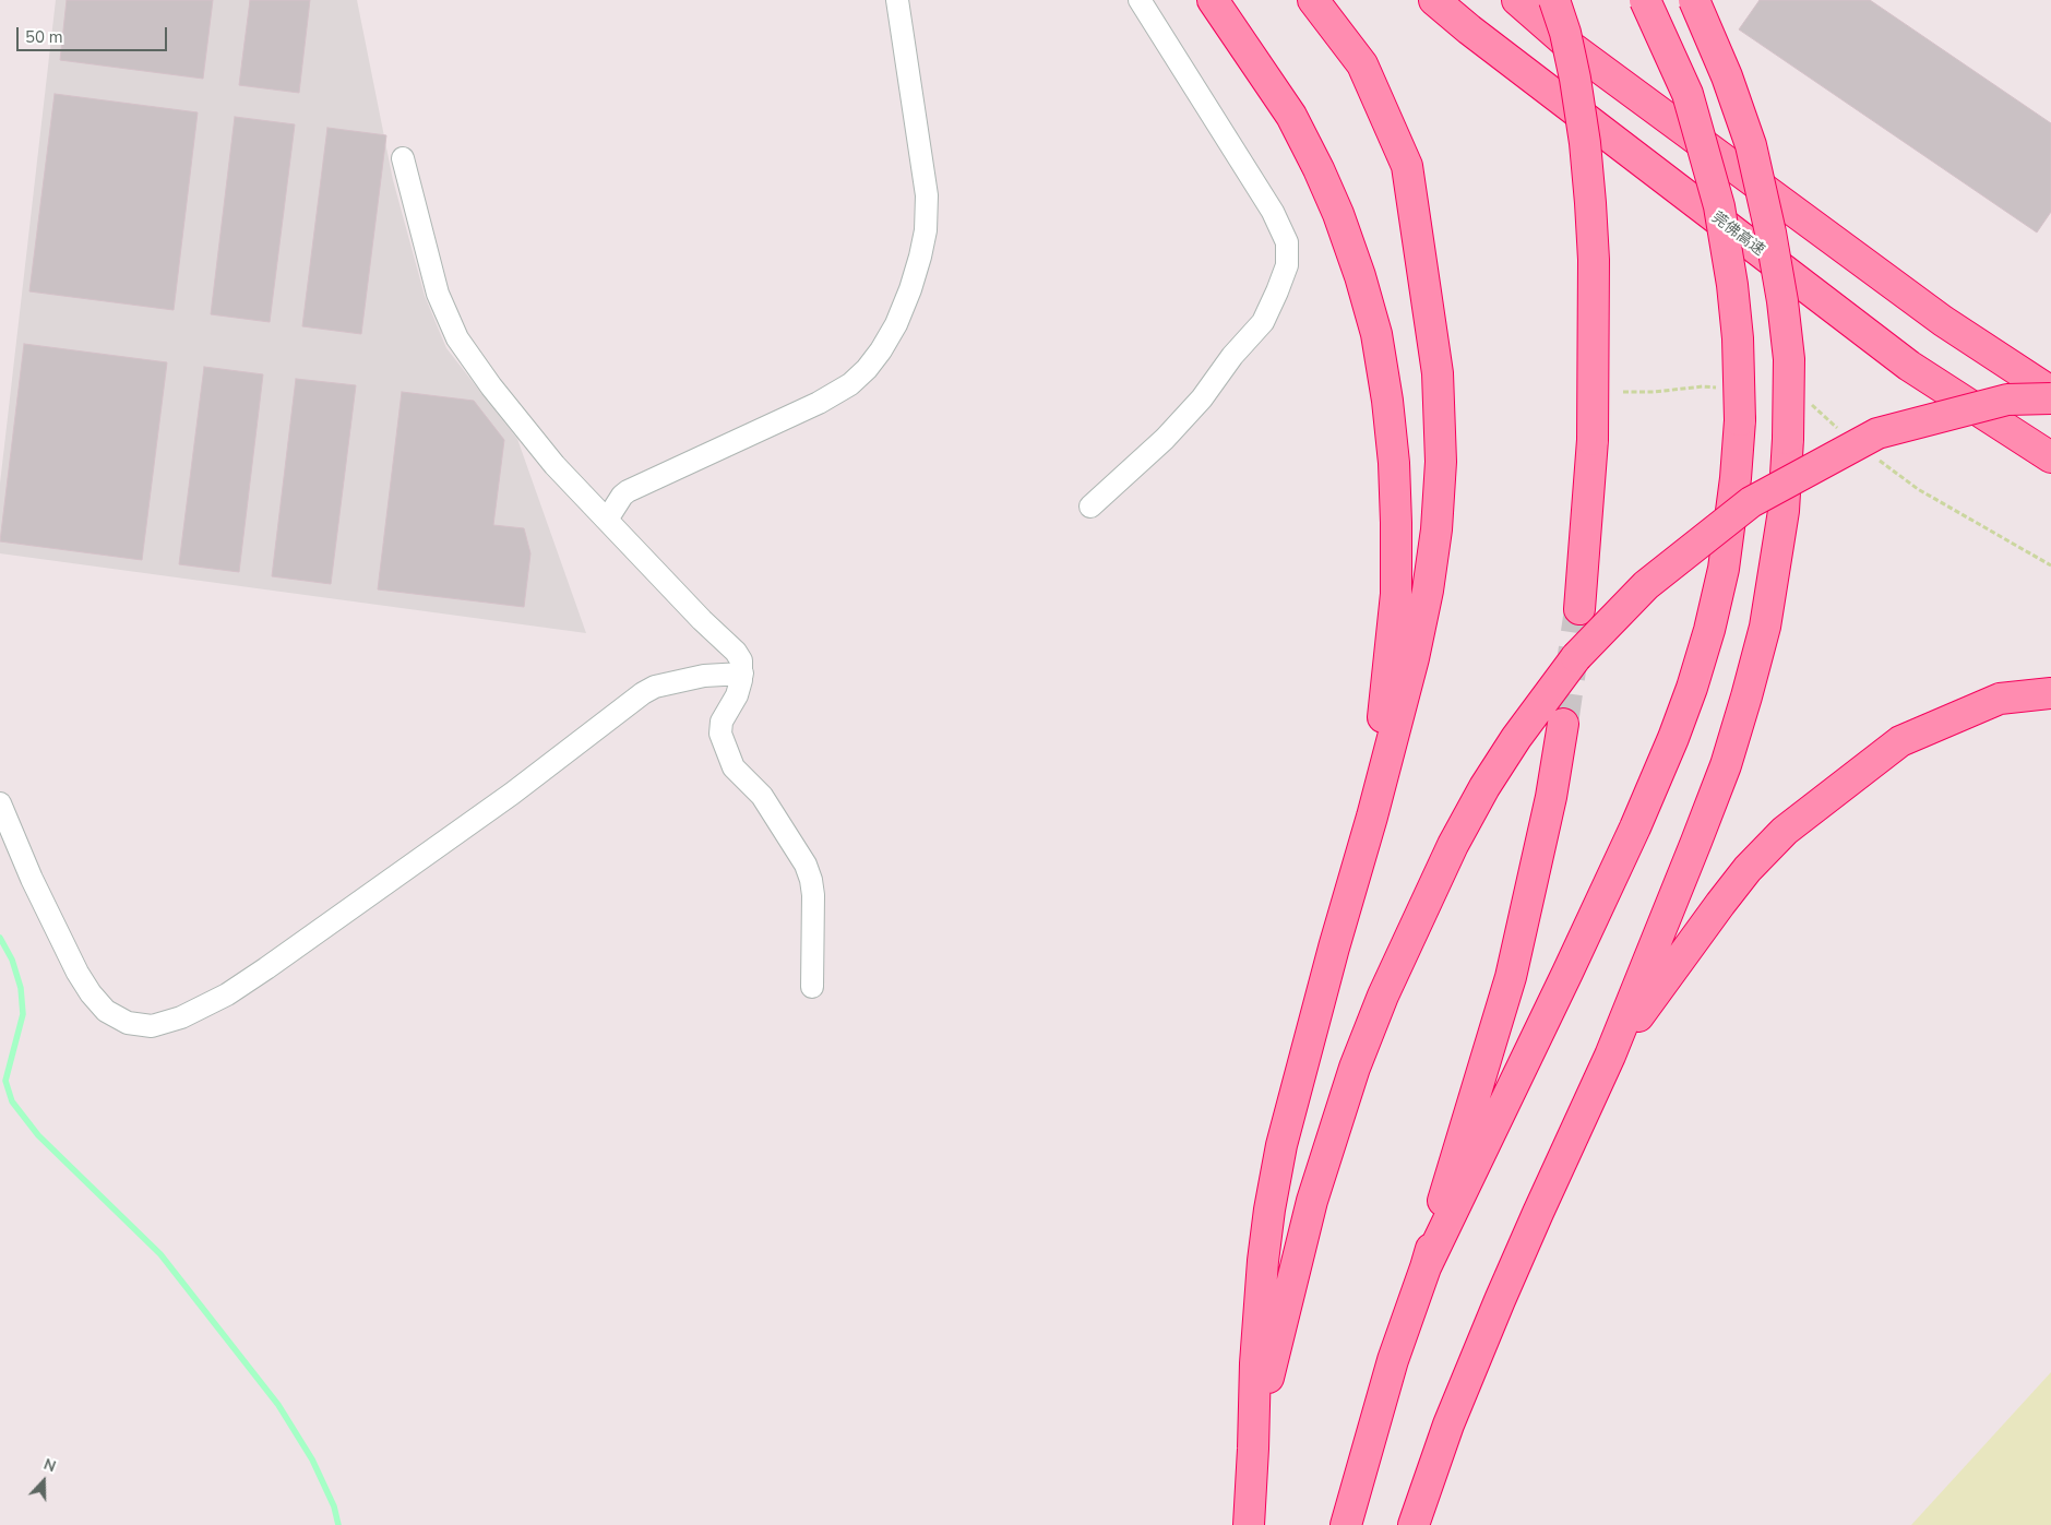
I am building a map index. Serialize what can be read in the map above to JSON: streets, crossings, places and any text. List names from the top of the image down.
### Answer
{
  "streets": {
    "highway": ["莞佛高速"]
  },
  "scale_bar": "50 m",
  "north": "top"
}
